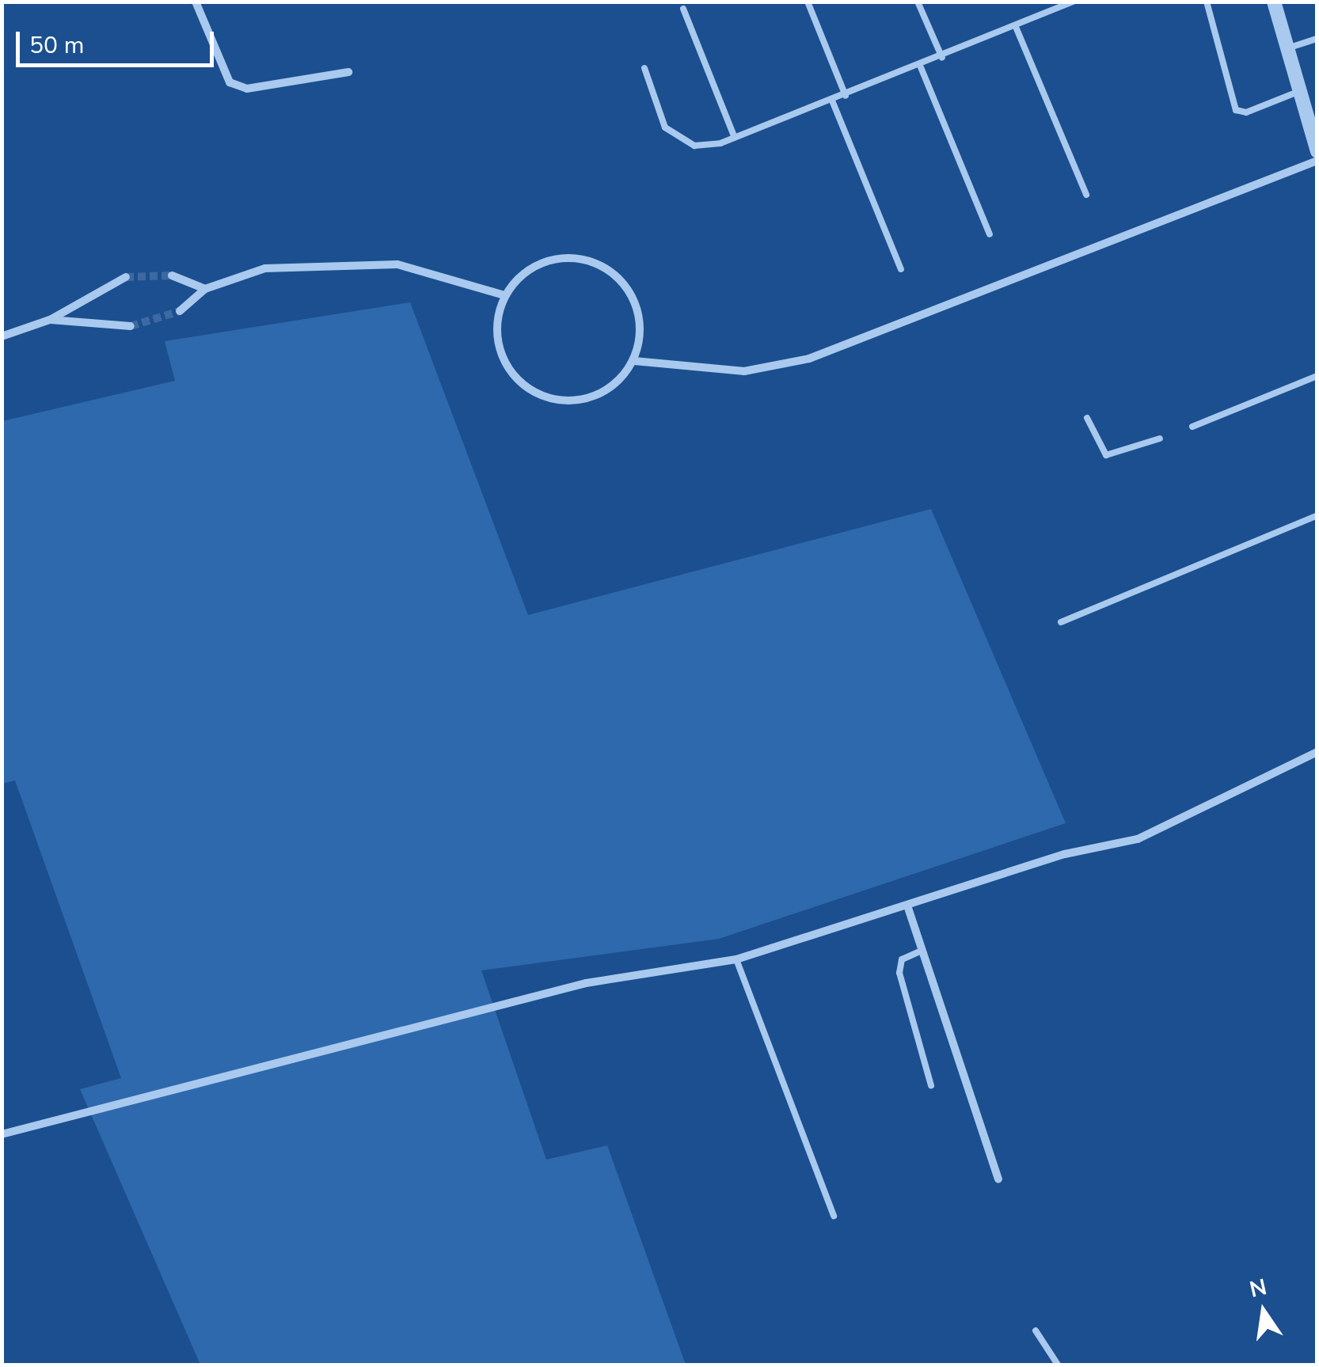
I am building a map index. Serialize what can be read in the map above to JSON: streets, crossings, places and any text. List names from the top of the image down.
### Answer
{
  "scale_bar": "50 m",
  "north": "top"
}
